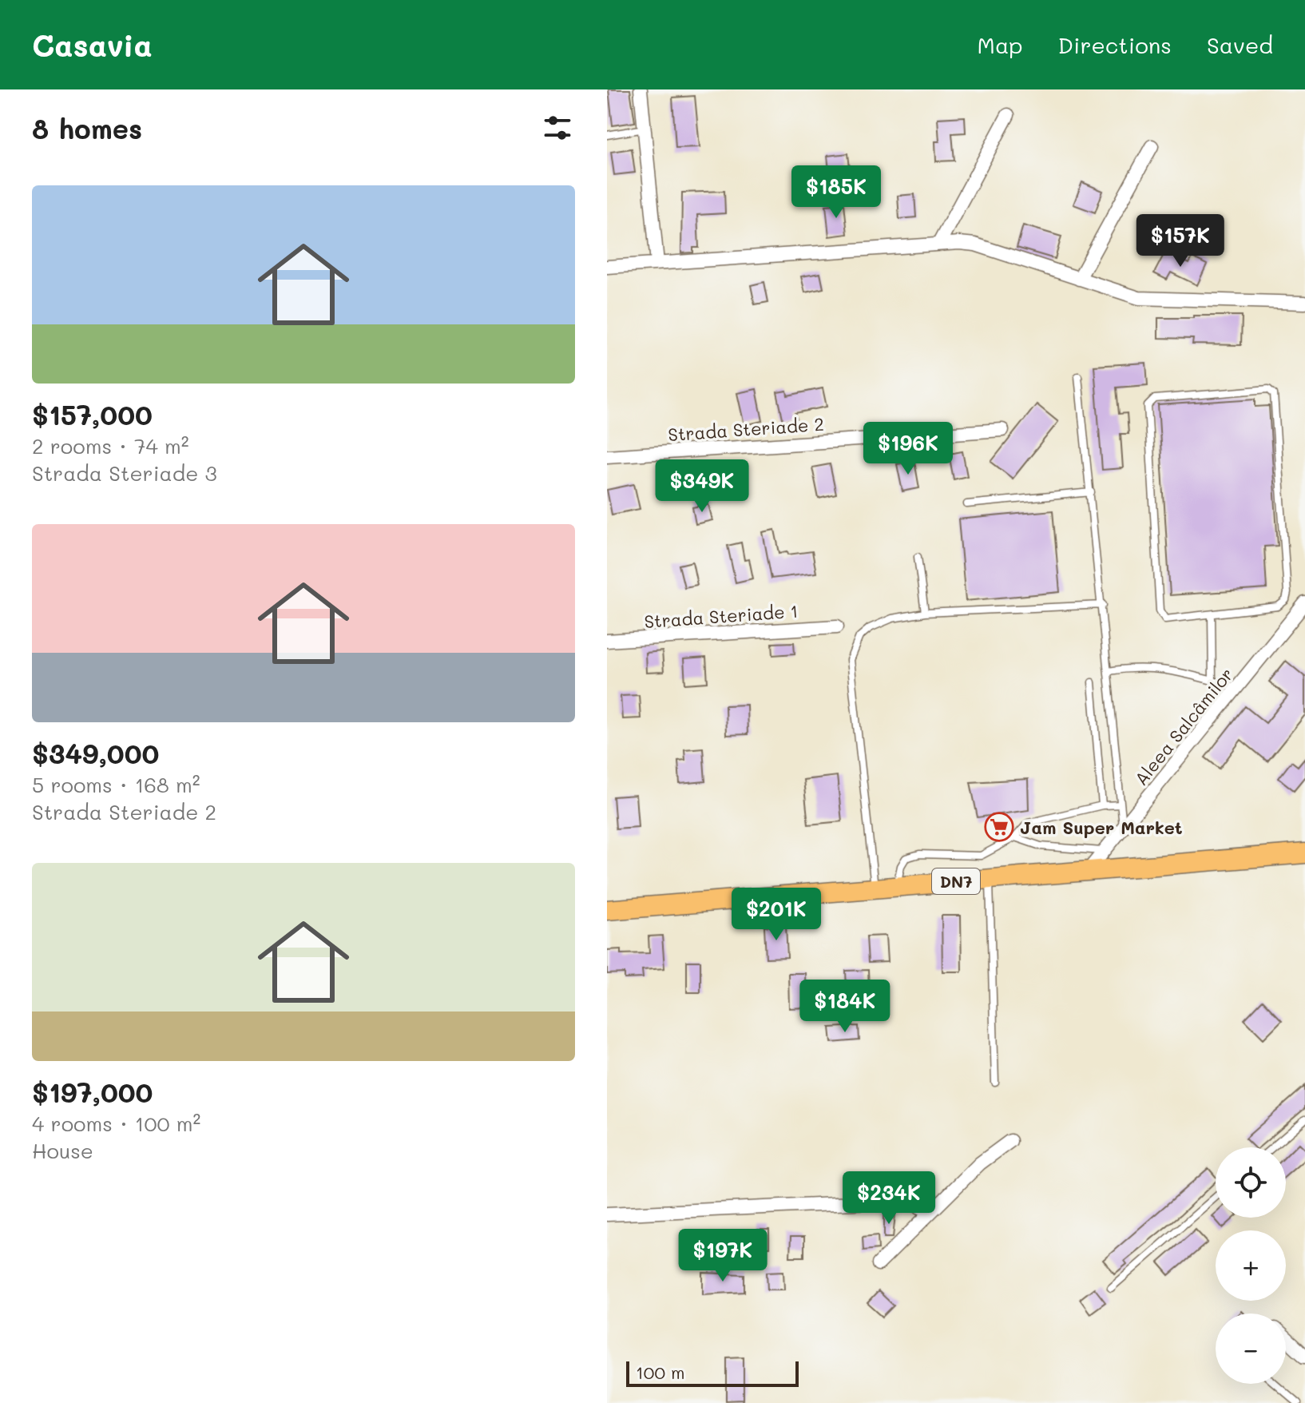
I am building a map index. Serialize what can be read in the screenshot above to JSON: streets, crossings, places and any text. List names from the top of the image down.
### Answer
{
  "streets": {
    "main road": ["DN7"],
    "street": ["Strada Steriade 2", "Strada Steriade 1", "Aleea Salcâmilor"]
  },
  "crossings": [
    ["Aleea Salcâmilor", "DN7"]
  ],
  "places": {
    "supermarket": ["Jam Super Market"]
  },
  "scale_bar": "100 m",
  "page": {
    "header": "Casavia",
    "nav": ["Map", "Directions", "Saved"],
    "heading": "8 homes",
    "price": [
      "$185K",
      "$157K",
      "$196K",
      "$349K",
      "$201K",
      "$184K",
      "$234K",
      "$197K"
    ],
    "list": [
      {
        "name": "$157,000",
        "note": "2 rooms · 74 m² · Strada Steriade 3"
      },
      {
        "name": "$349,000",
        "note": "5 rooms · 168 m² · Strada Steriade 2"
      },
      {
        "name": "$197,000",
        "note": "4 rooms · 100 m² · House"
      }
    ],
    "map_buttons": ["+", "−"],
    "scale": "100 m"
  }
}
